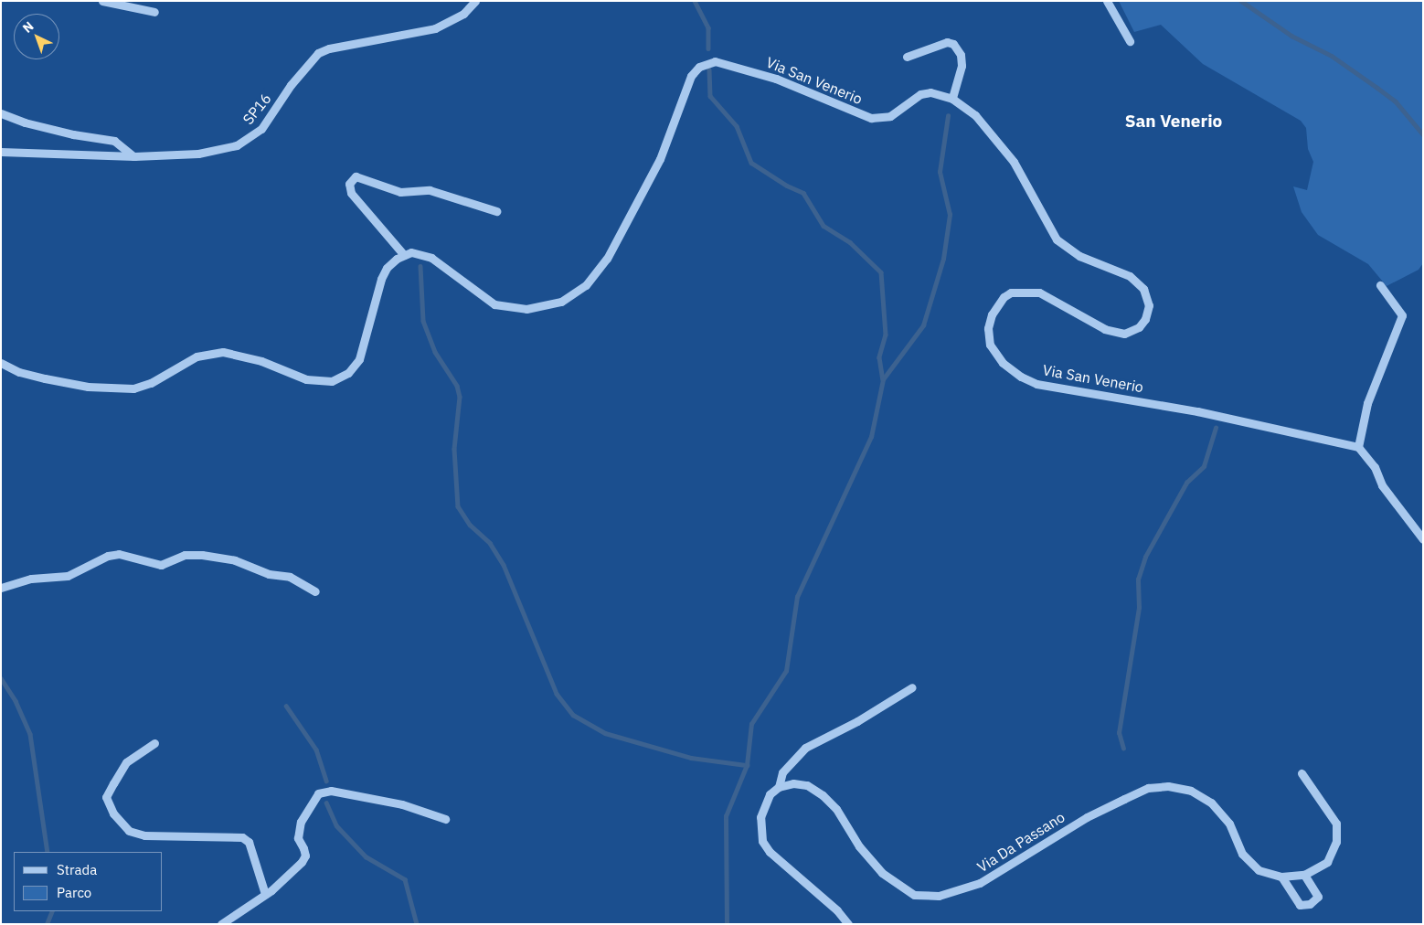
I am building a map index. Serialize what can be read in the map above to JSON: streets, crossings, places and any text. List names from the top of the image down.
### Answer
{
  "streets": {
    "street": ["Via San Venerio", "SP16", "Via Da Passano"]
  },
  "districts": ["San Venerio"],
  "legend": ["Strada", "Parco"],
  "north": "top left"
}
